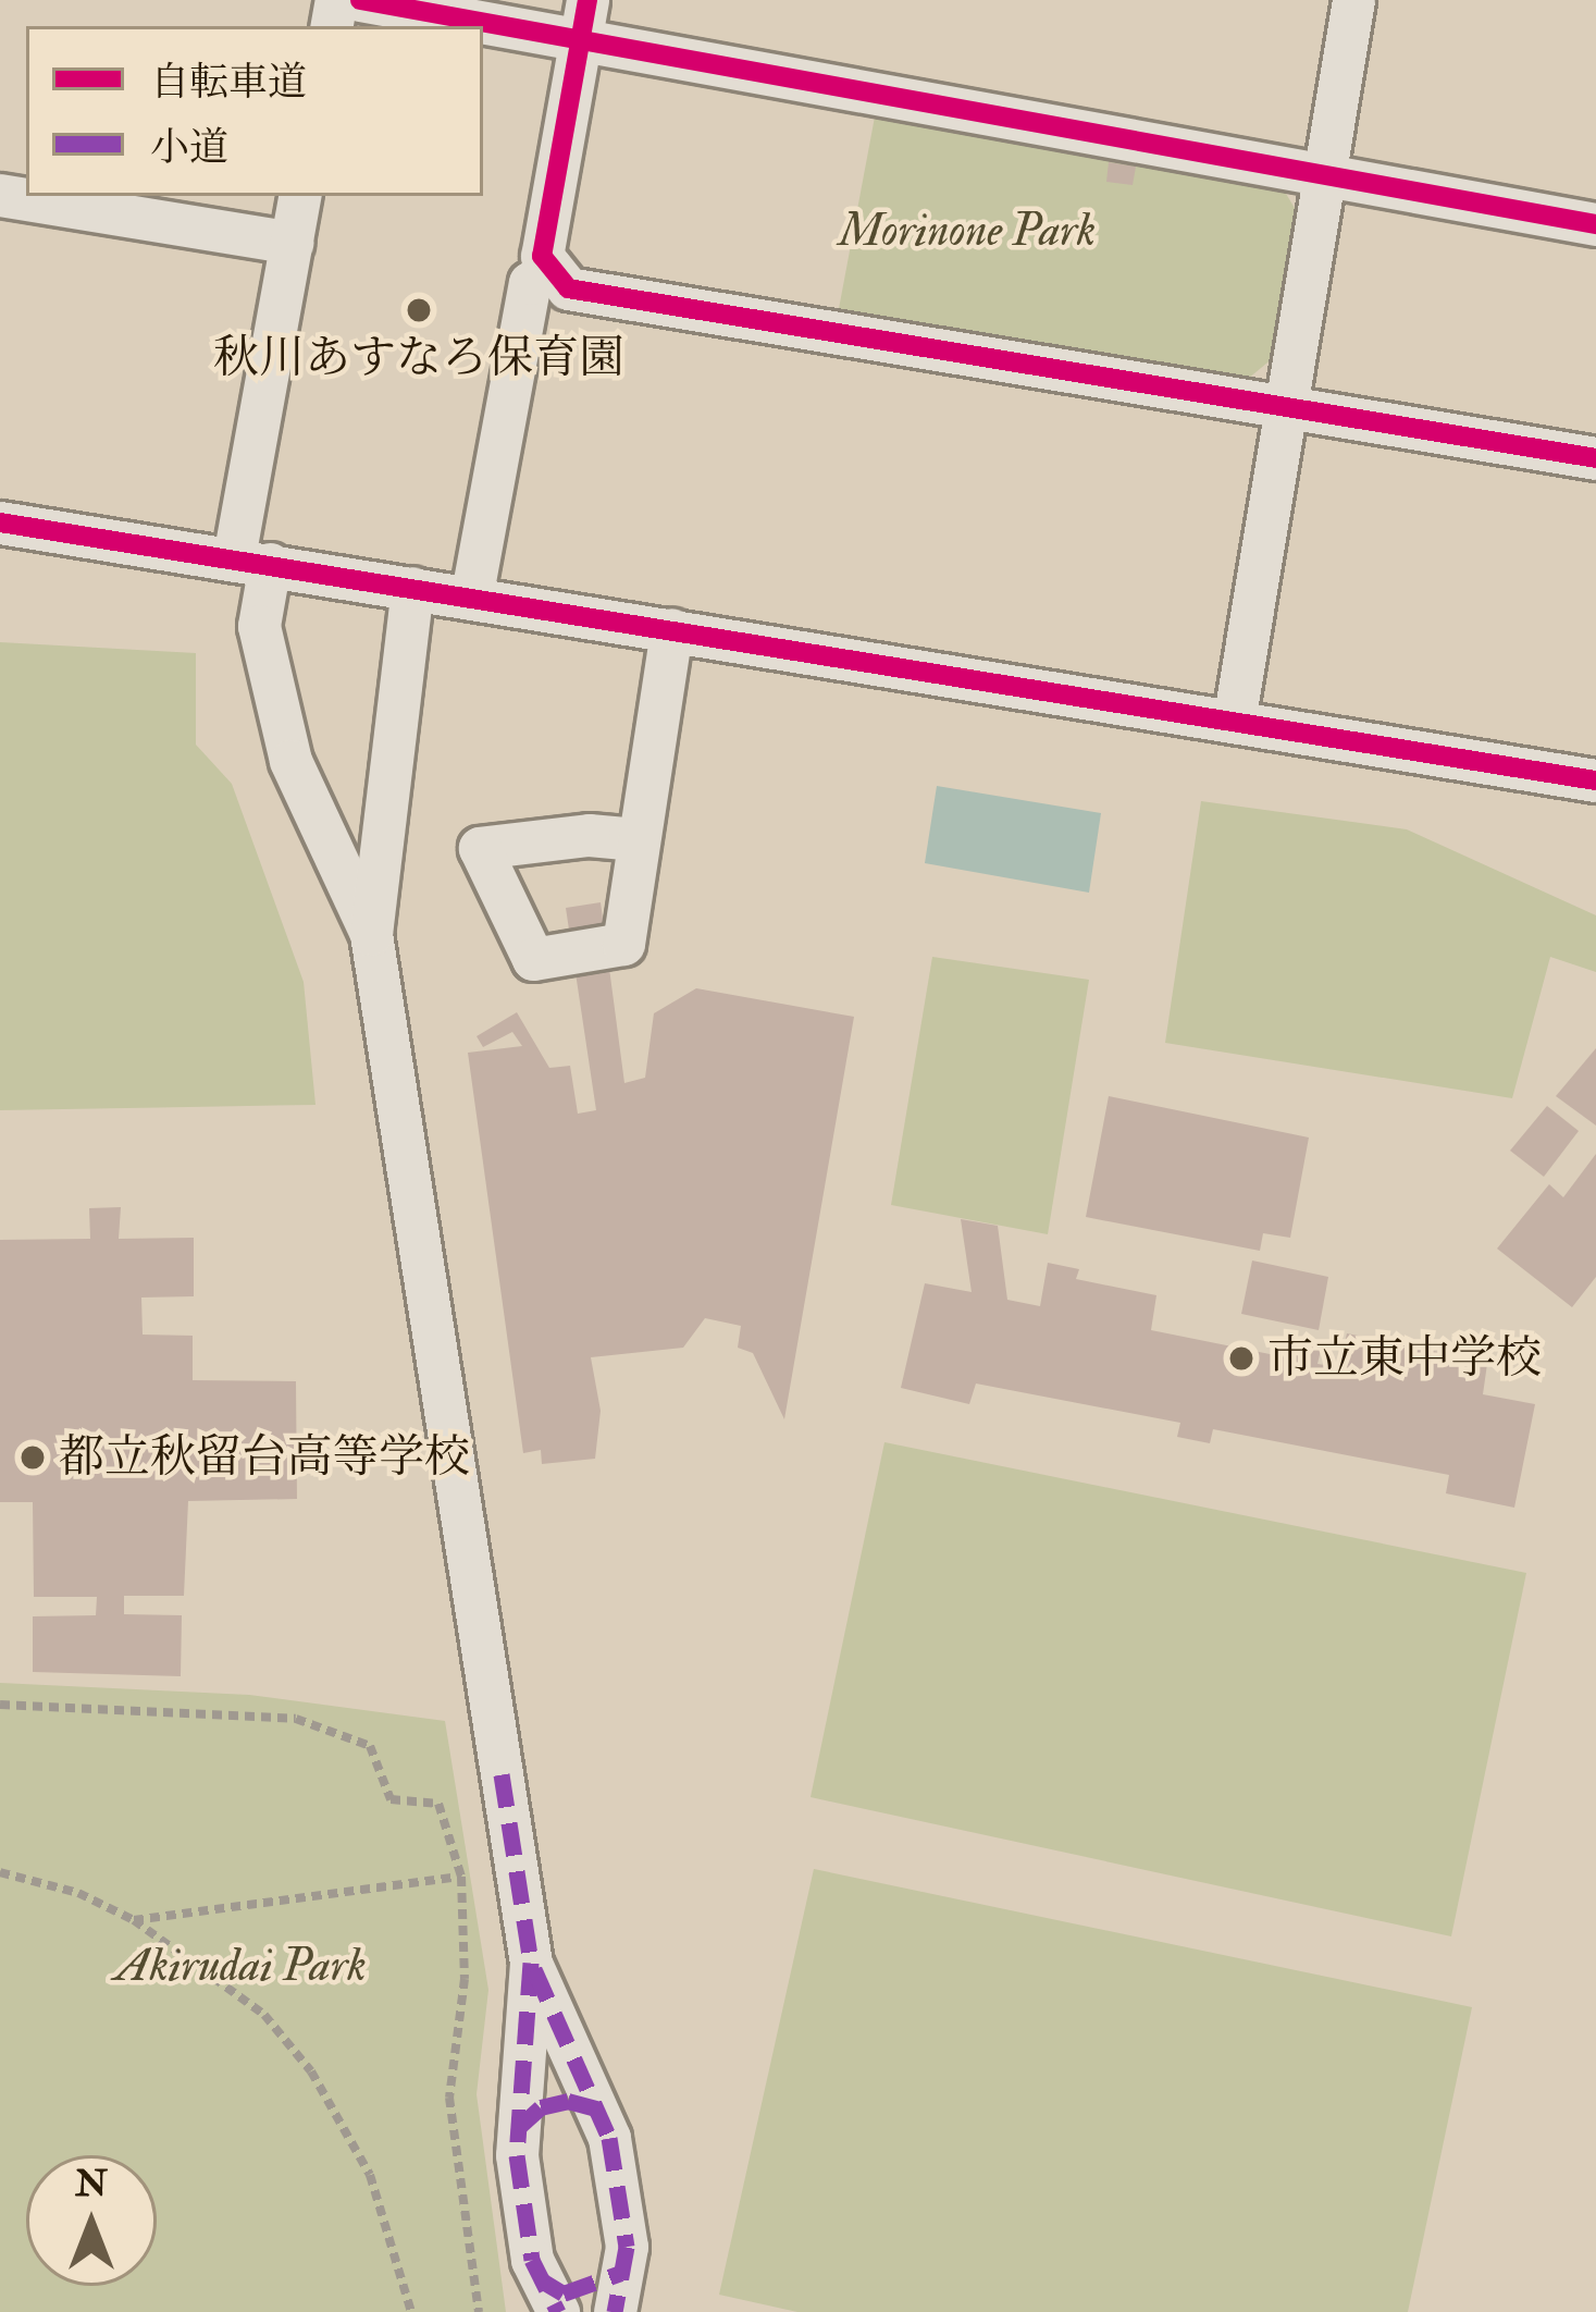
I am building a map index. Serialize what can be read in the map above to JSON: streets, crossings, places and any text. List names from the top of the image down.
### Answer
{
  "parks": ["Morinone Park", "Akirudai Park"],
  "places": ["秋川あすなろ保育園", "市立東中学校", "都立秋留台高等学校"],
  "legend": ["自転車道", "小道"],
  "north": "top"
}
